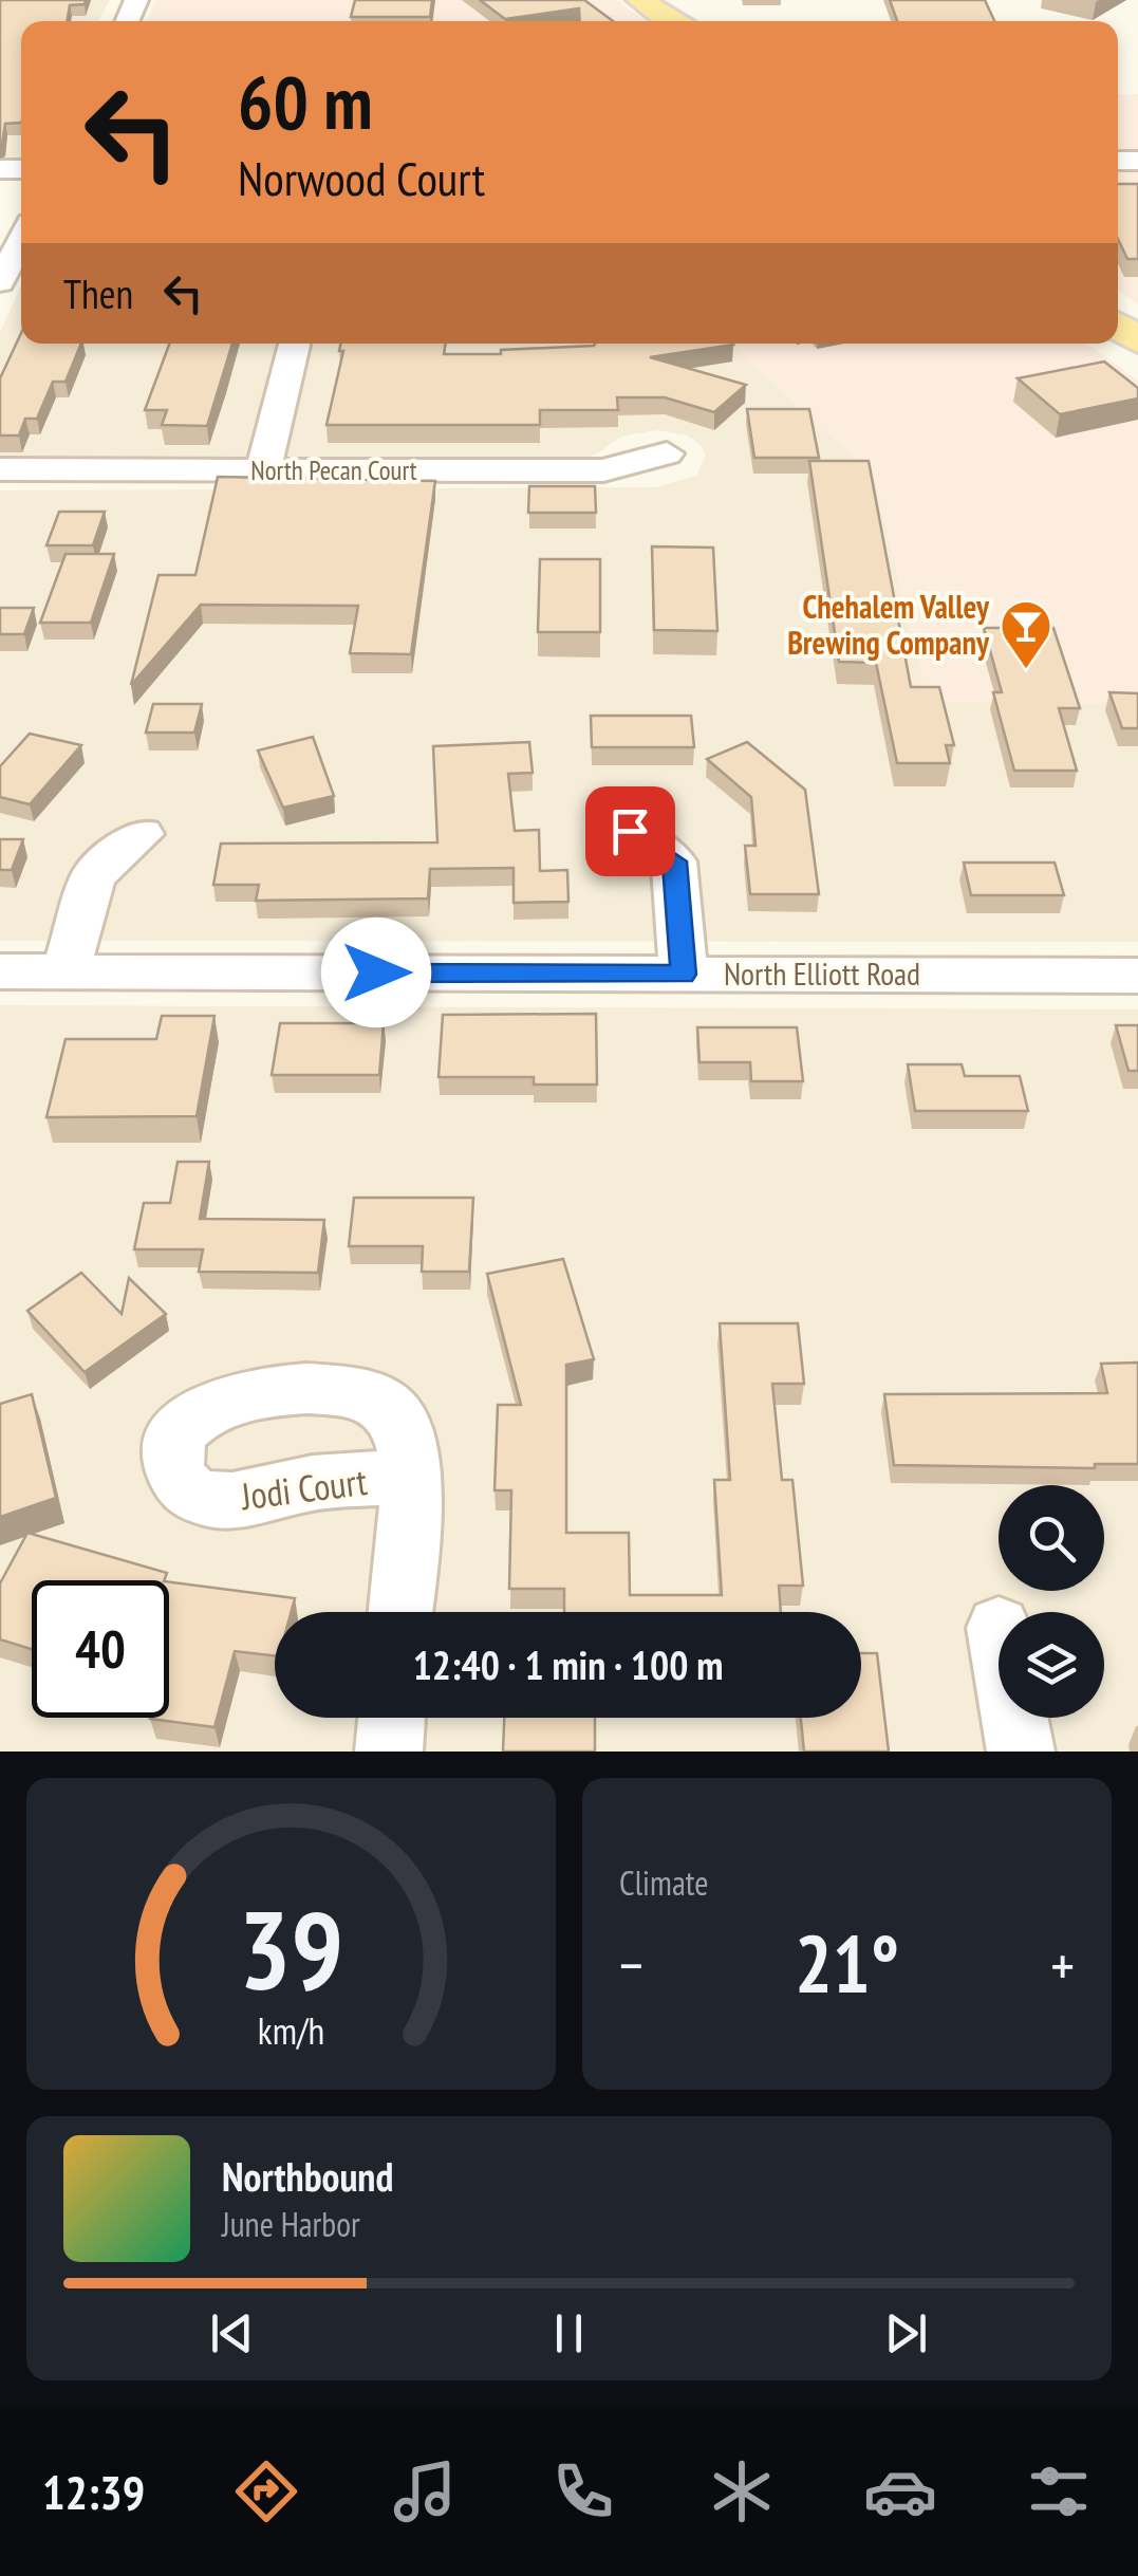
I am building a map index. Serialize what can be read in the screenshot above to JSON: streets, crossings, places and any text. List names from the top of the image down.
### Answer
{
  "streets": {
    "street": ["North Pecan Court", "North Elliott Road", "Jodi Court"]
  },
  "places": {
    "bar": ["Chehalem Valley Brewing Company"]
  },
  "page": {
    "turn": ["60 m", "Norwood Court"],
    "then": "Then",
    "limit": "40",
    "trip": "12:40 · 1 min · 100 m",
    "tile": "Climate",
    "heat": ["−", "21°", "+"],
    "song": ["Northbound", "June Harbor"],
    "tabs": "12:39",
    "gauge": ["39", "km/h"]
  }
}
